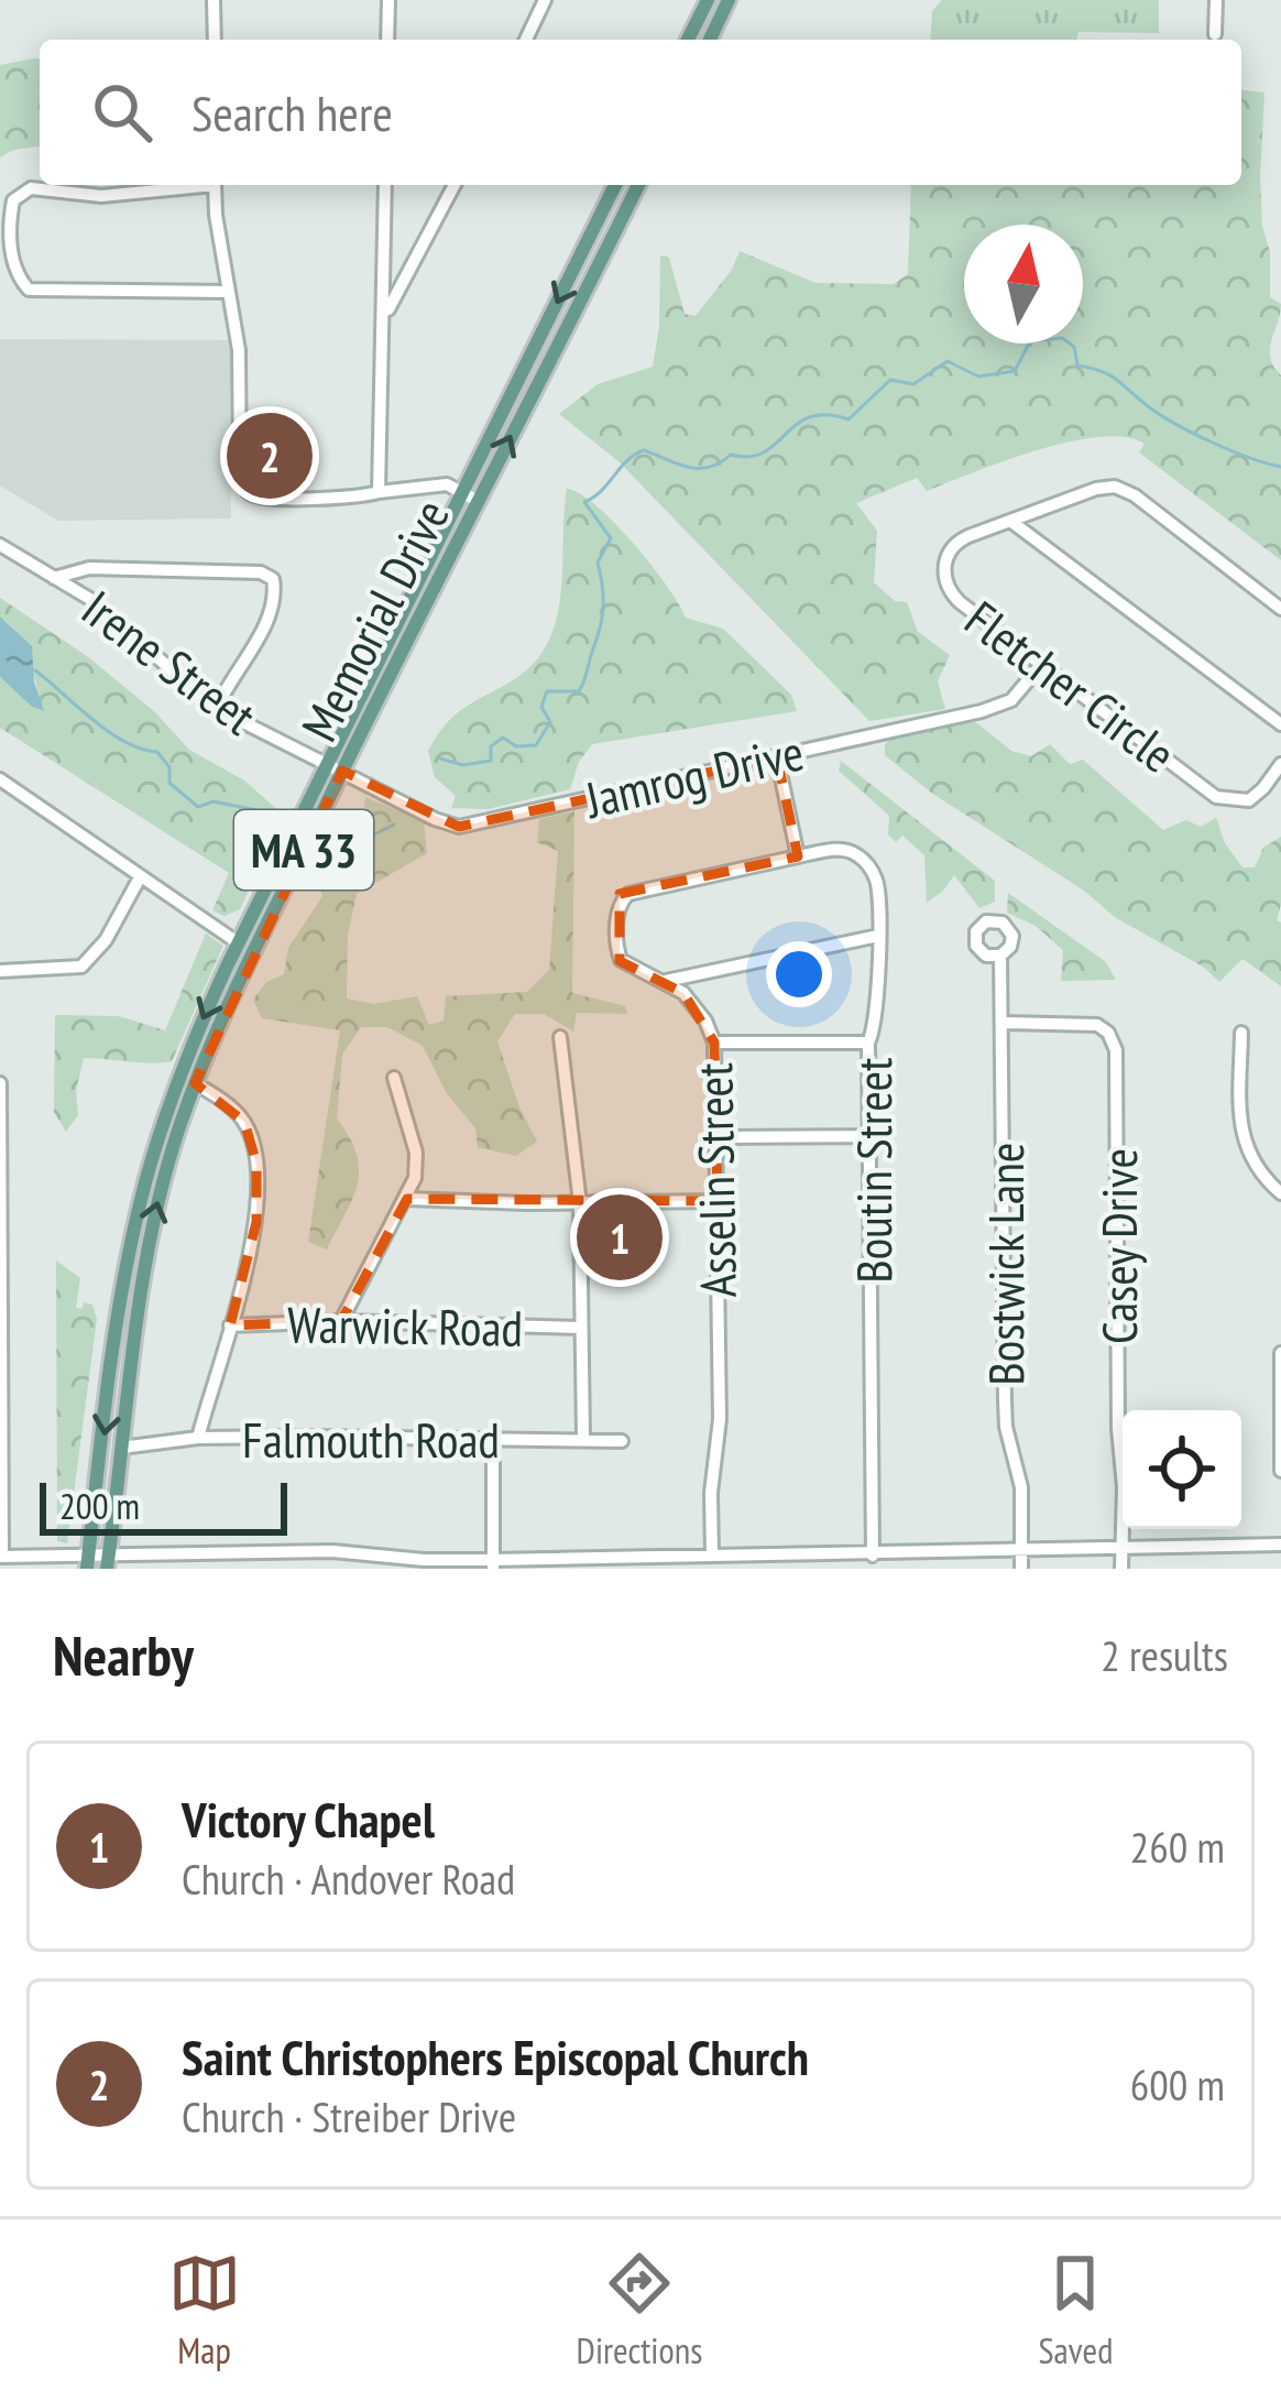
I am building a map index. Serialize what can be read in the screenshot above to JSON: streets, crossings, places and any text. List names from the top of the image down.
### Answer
{
  "streets": {
    "main road": ["Memorial Drive", "MA 33"],
    "street": [
      "Irene Street",
      "Fletcher Circle",
      "Jamrog Drive",
      "Boutin Street",
      "Asselin Street",
      "Casey Drive",
      "Bostwick Lane",
      "Warwick Road",
      "Falmouth Road"
    ]
  },
  "crossings": [
    ["Memorial Drive", "Irene Street"],
    ["Memorial Drive", "Jamrog Drive"],
    ["Memorial Drive", "Falmouth Road"],
    ["Irene Street", "Jamrog Drive"],
    ["Fletcher Circle", "Jamrog Drive"],
    ["Boutin Street", "Asselin Street"],
    ["Casey Drive", "Bostwick Lane"]
  ],
  "scale_bar": "200 m",
  "north": "top",
  "page": {
    "search": "Search here",
    "pins": ["2", "1"],
    "scale": "200 m",
    "heading": ["Nearby", "2 results"],
    "list": [
      {
        "mark": "1",
        "name": "Victory Chapel",
        "note": "Church · Andover Road",
        "value": "260 m"
      },
      {
        "mark": "2",
        "name": "Saint Christophers Episcopal Church",
        "note": "Church · Streiber Drive",
        "value": "600 m"
      }
    ],
    "nav": ["Map", "Directions", "Saved"]
  }
}
